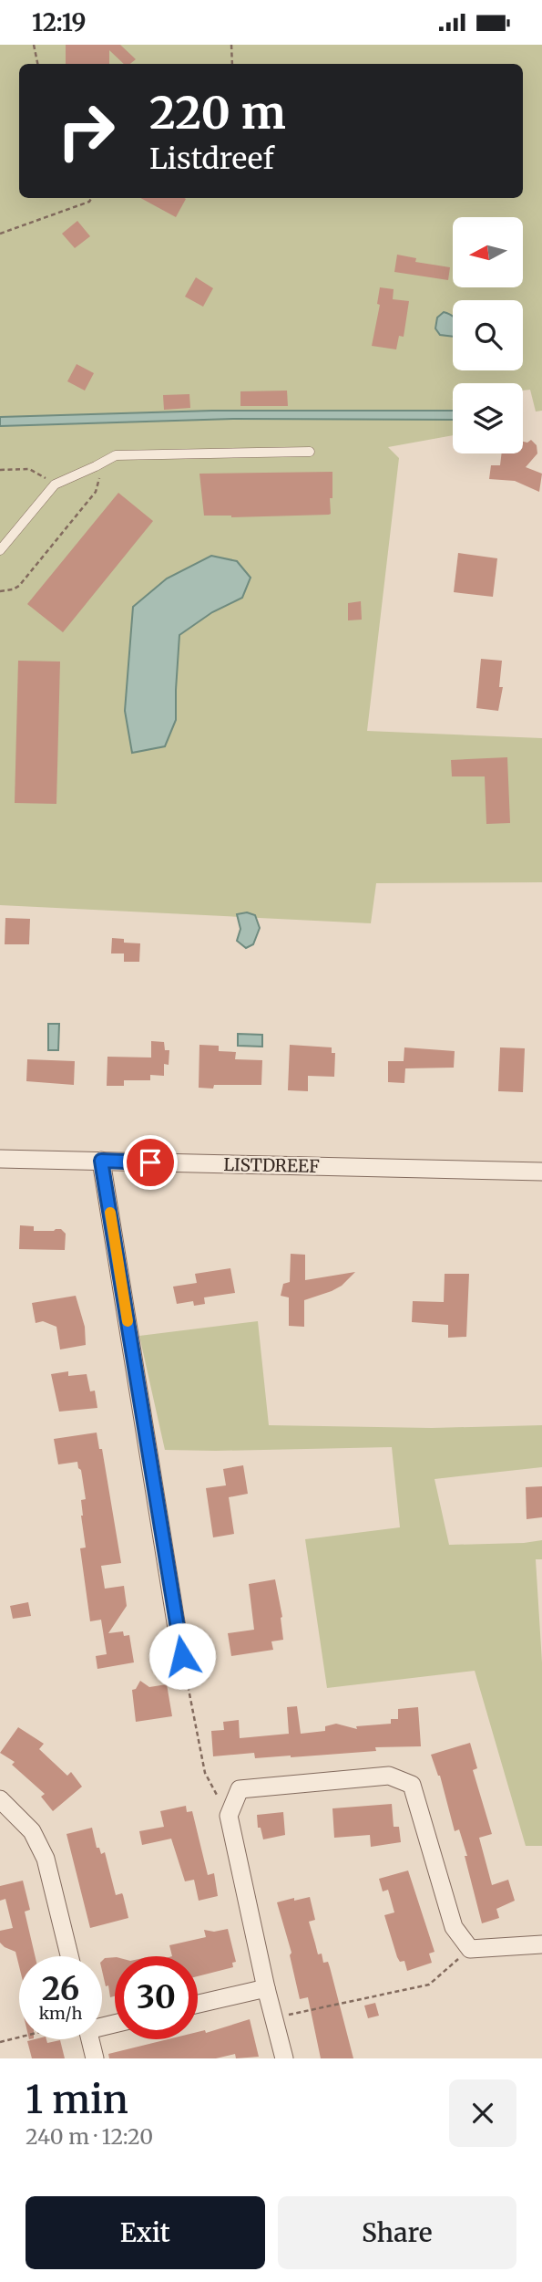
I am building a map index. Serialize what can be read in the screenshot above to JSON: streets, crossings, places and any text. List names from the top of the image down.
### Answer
{
  "streets": {
    "street": ["LISTDREEF"]
  },
  "north": "left",
  "page": {
    "status": "12:19",
    "turn": ["220 m", "Listdreef"],
    "speed": "26 km/h",
    "limit": "30",
    "heading": ["1 min", "240 m · 12:20"],
    "buttons": ["Exit", "Share"]
  }
}
